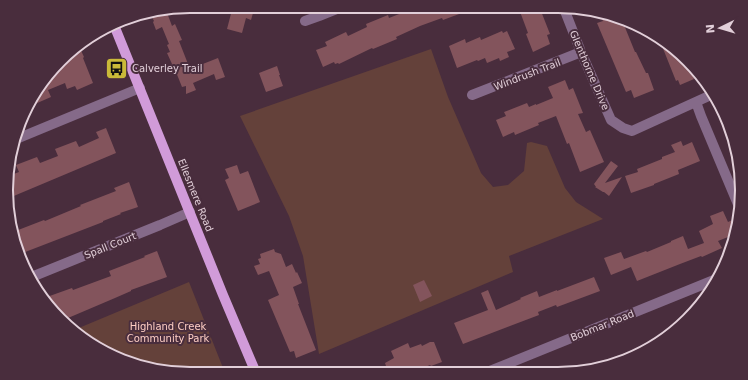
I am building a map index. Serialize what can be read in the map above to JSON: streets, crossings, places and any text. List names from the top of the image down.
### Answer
{
  "streets": {
    "main road": ["Ellesmere Road"],
    "street": [
      "Glenthorne Drive",
      "Windrush Trail",
      "Spall Court",
      "Bobmar Road"
    ]
  },
  "crossings": [
    ["Glenthorne Drive", "Windrush Trail"],
    ["Ellesmere Road", "Spall Court"]
  ],
  "parks": ["Highland Creek Community Park"],
  "places": {
    "bus stop": ["Calverley Trail"]
  },
  "north": "left"
}
